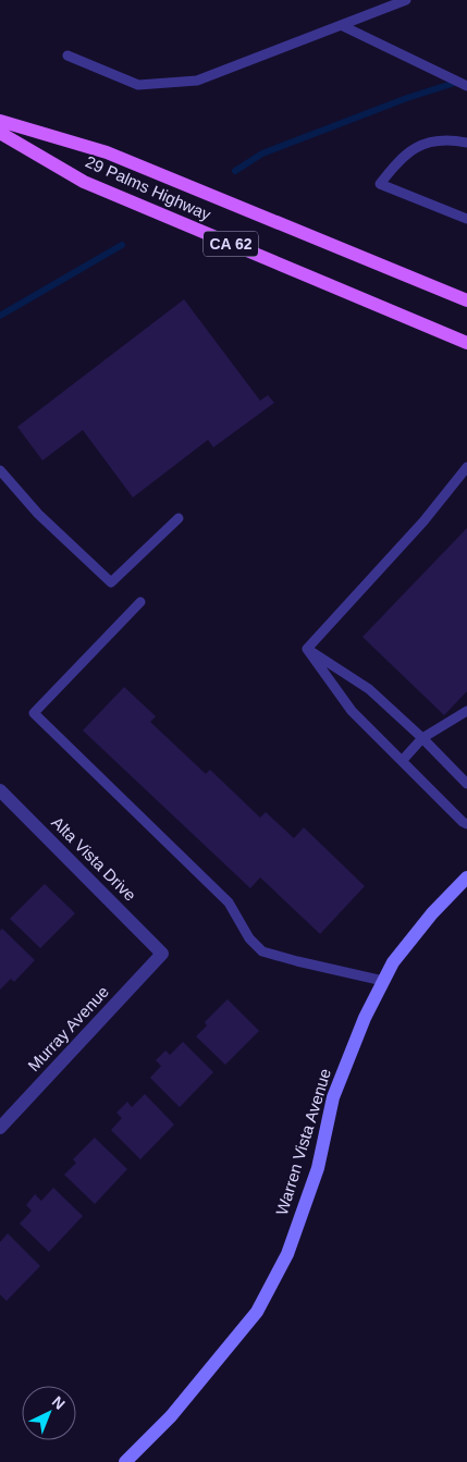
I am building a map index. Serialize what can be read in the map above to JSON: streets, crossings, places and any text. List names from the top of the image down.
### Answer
{
  "streets": {
    "main road": ["29 Palms Highway", "CA 62"],
    "street": ["Alta Vista Drive", "Murray Avenue", "Warren Vista Avenue"]
  },
  "crossings": [
    ["Alta Vista Drive", "Murray Avenue"]
  ],
  "north": "top right"
}
